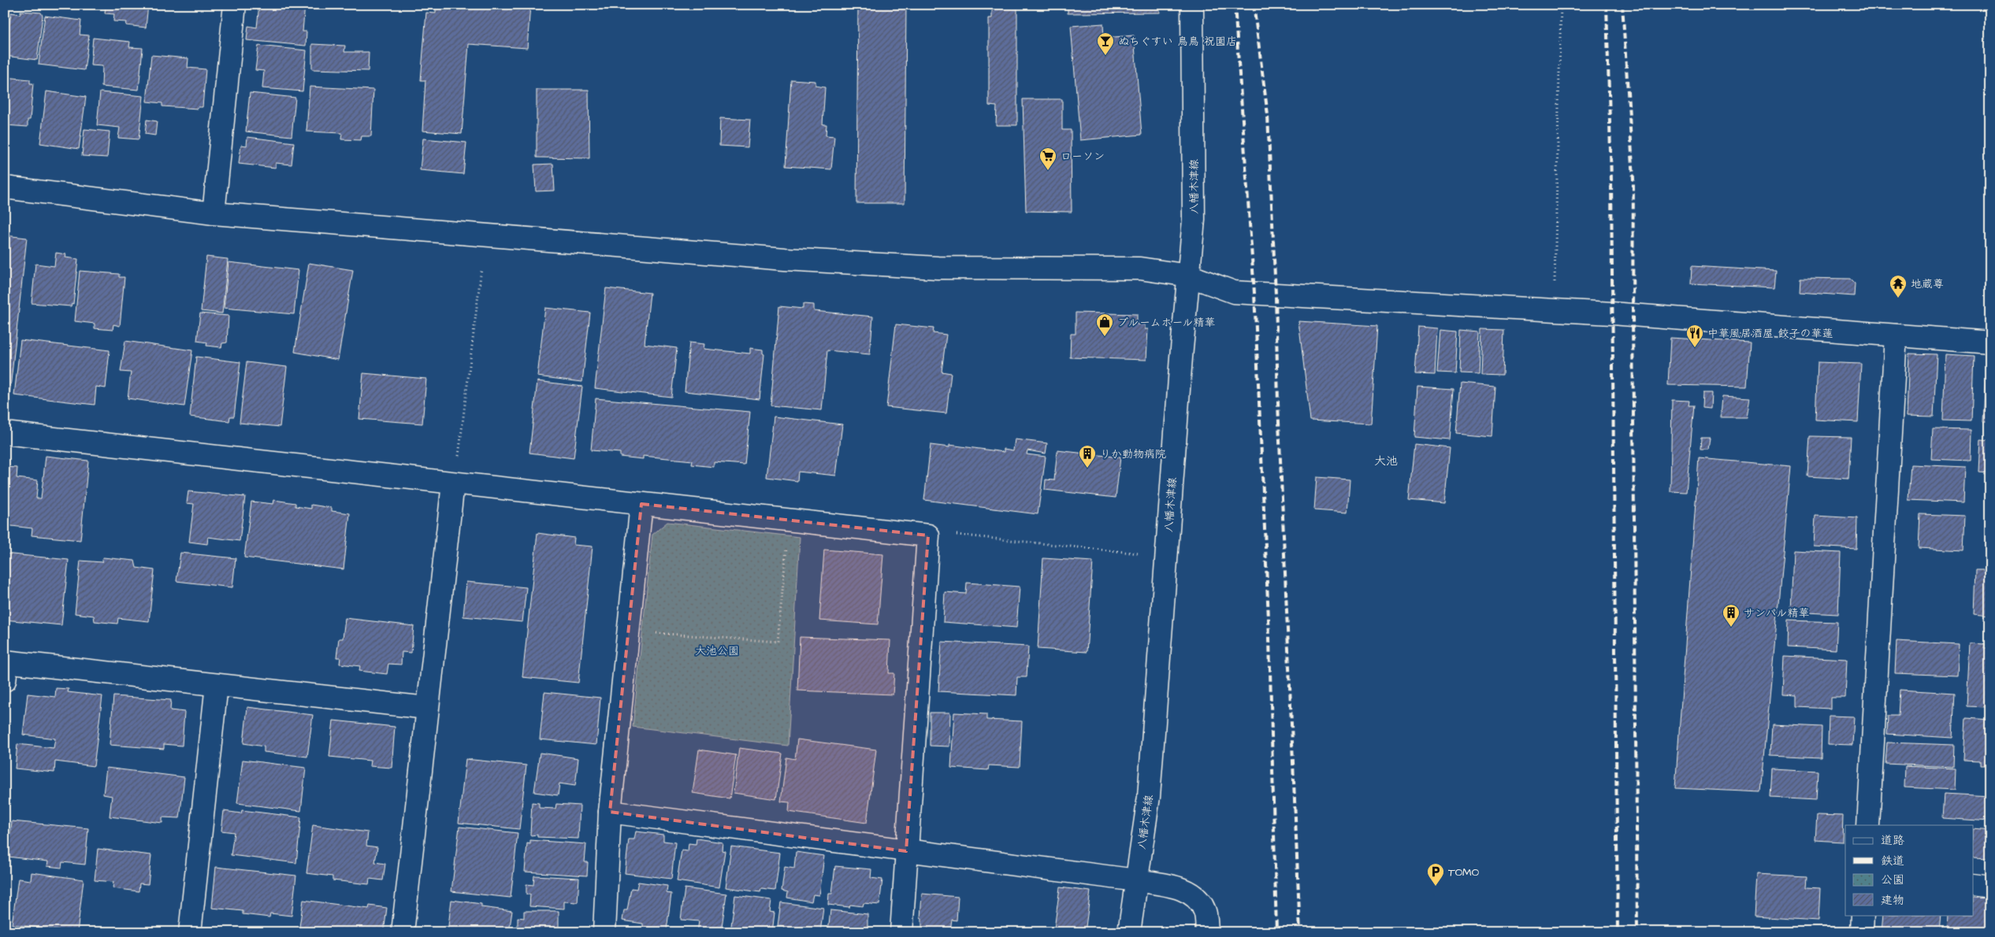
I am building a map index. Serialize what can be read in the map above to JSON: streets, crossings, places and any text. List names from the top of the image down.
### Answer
{
  "streets": {
    "street": ["八幡木津線"]
  },
  "districts": ["大池"],
  "parks": ["大池公園"],
  "places": {
    "bar": ["ぬちぐすい 鳥鳥 祝園店"],
    "supermarket": ["ローソン"],
    "temple": ["地蔵尊"],
    "shop": ["ブルームホール精華"],
    "restaurant": ["中華風居酒屋 餃子の華蓮"],
    "building": ["りか動物病院", "サンパル精華"],
    "parking": ["TOMO"]
  },
  "legend": [
    "道路",
    "鉄道",
    "公園",
    "建物"
  ]
}
